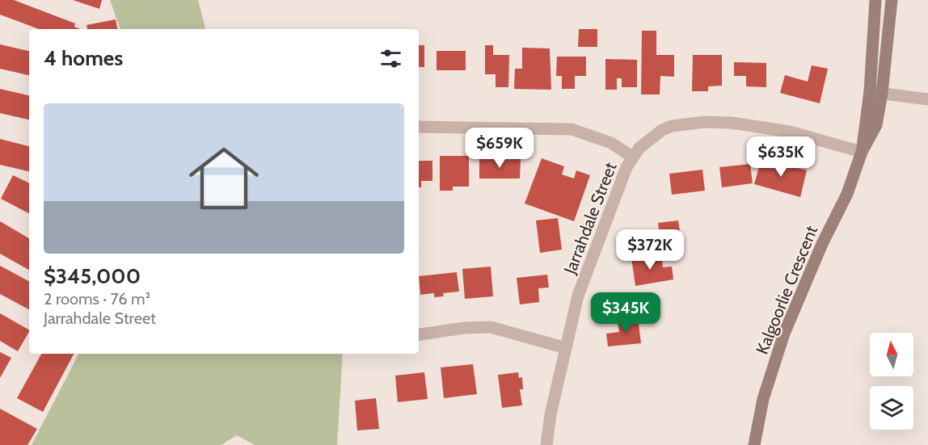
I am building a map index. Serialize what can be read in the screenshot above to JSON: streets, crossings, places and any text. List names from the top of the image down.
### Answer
{
  "streets": {
    "street": ["Jarrahdale Street", "Kalgoorlie Crescent"]
  },
  "crossings": [
    ["Jarrahdale Street", "Kalgoorlie Crescent"]
  ],
  "north": "top",
  "page": {
    "heading": "4 homes",
    "list": [
      {
        "name": "$345,000",
        "note": "2 rooms · 76 m² · Jarrahdale Street"
      }
    ],
    "price": [
      "$659K",
      "$635K",
      "$372K",
      "$345K"
    ]
  }
}
